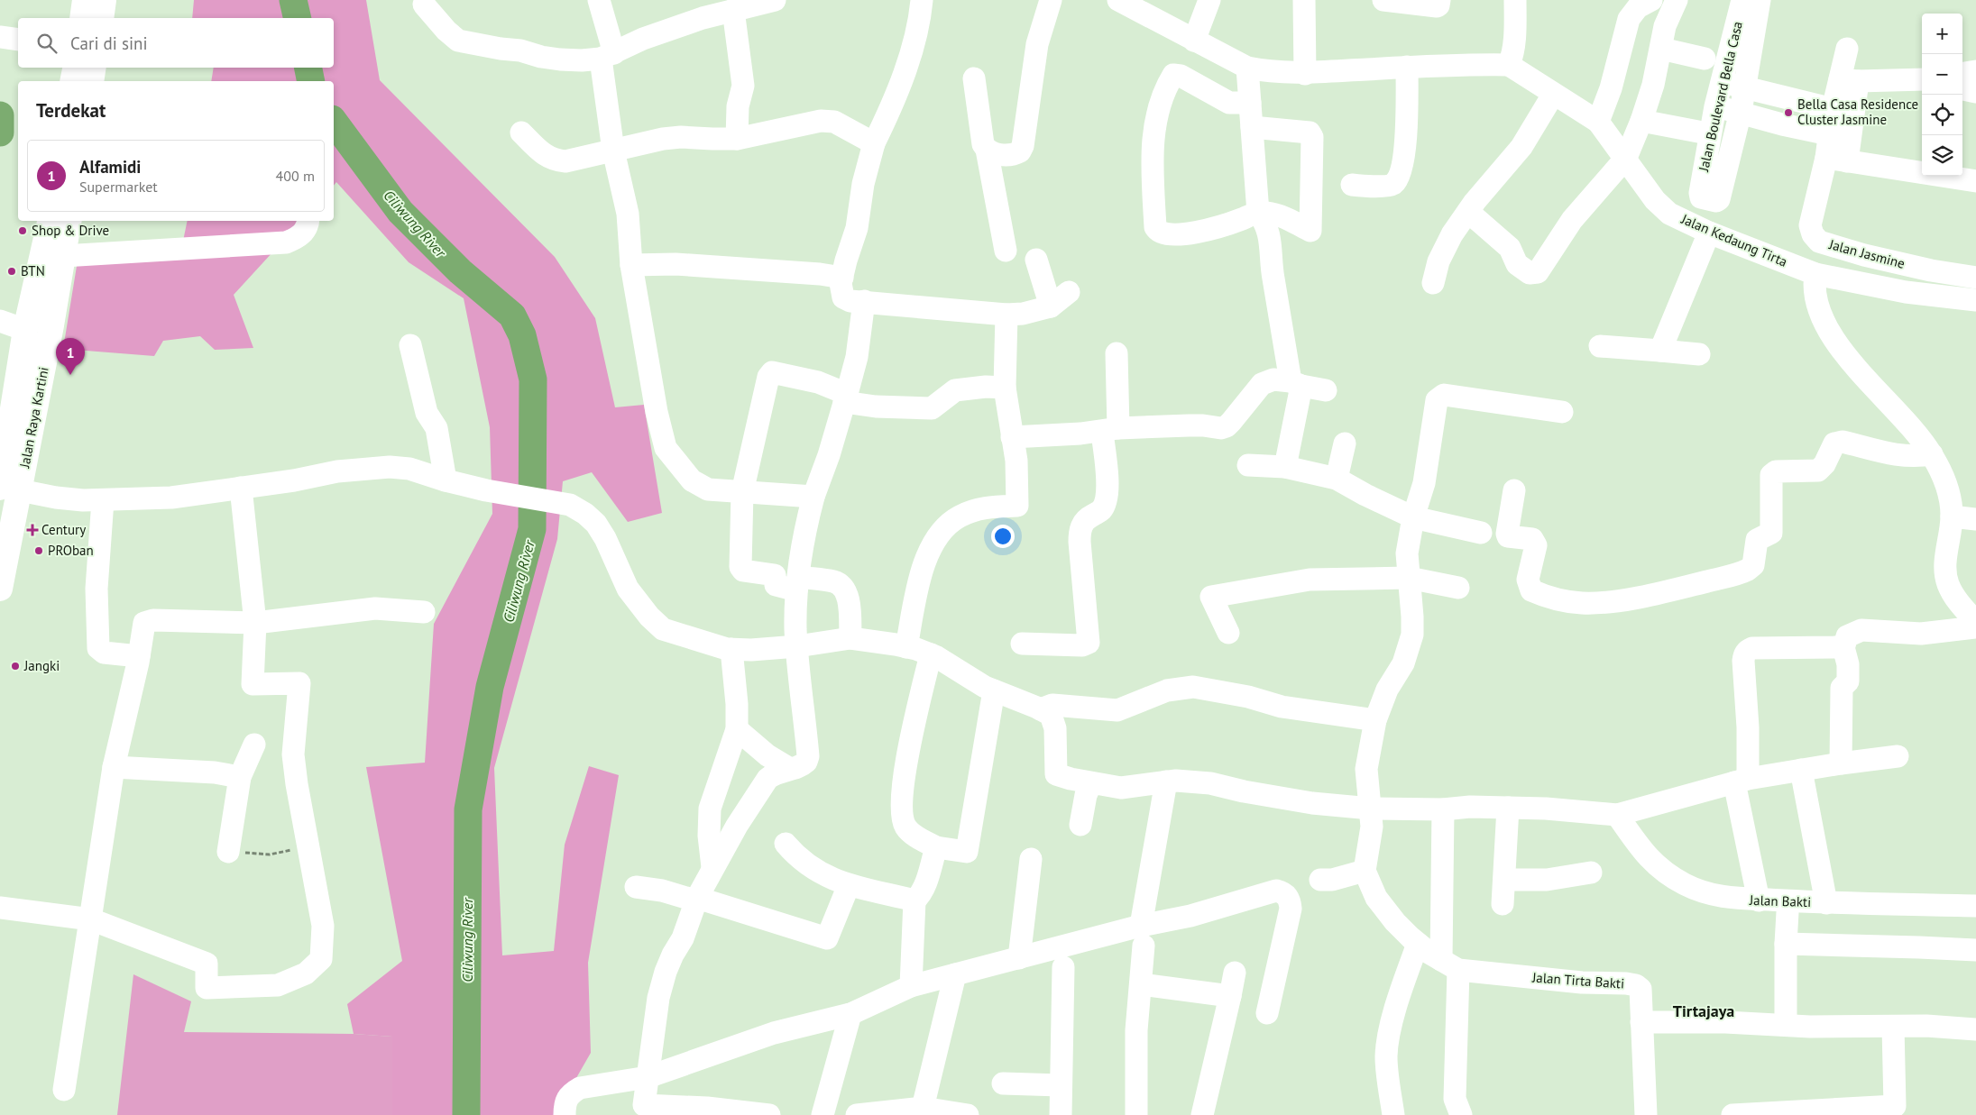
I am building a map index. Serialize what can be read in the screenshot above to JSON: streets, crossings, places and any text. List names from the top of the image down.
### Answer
{
  "streets": {
    "main road": ["Jalan Raya Kartini"],
    "street": [
      "Jalan Boulevard Bella Casa",
      "Jalan Kedaung Tirta",
      "Jalan Jasmine",
      "Jalan Bakti",
      "Jalan Tirta Bakti"
    ]
  },
  "districts": ["Tirtajaya"],
  "water": ["Ciliwung River"],
  "places": {
    "other": [
      "Bella Casa Residence Cluster Jasmine",
      "Shop & Drive",
      "BTN",
      "PROban",
      "Jangki"
    ],
    "health": ["Century"]
  },
  "page": {
    "map_buttons": ["+", "−"],
    "search": "Cari di sini",
    "heading": "Terdekat",
    "list": [
      {
        "mark": "1",
        "name": "Alfamidi",
        "note": "Supermarket",
        "value": "400 m"
      }
    ],
    "pins": "1"
  }
}
